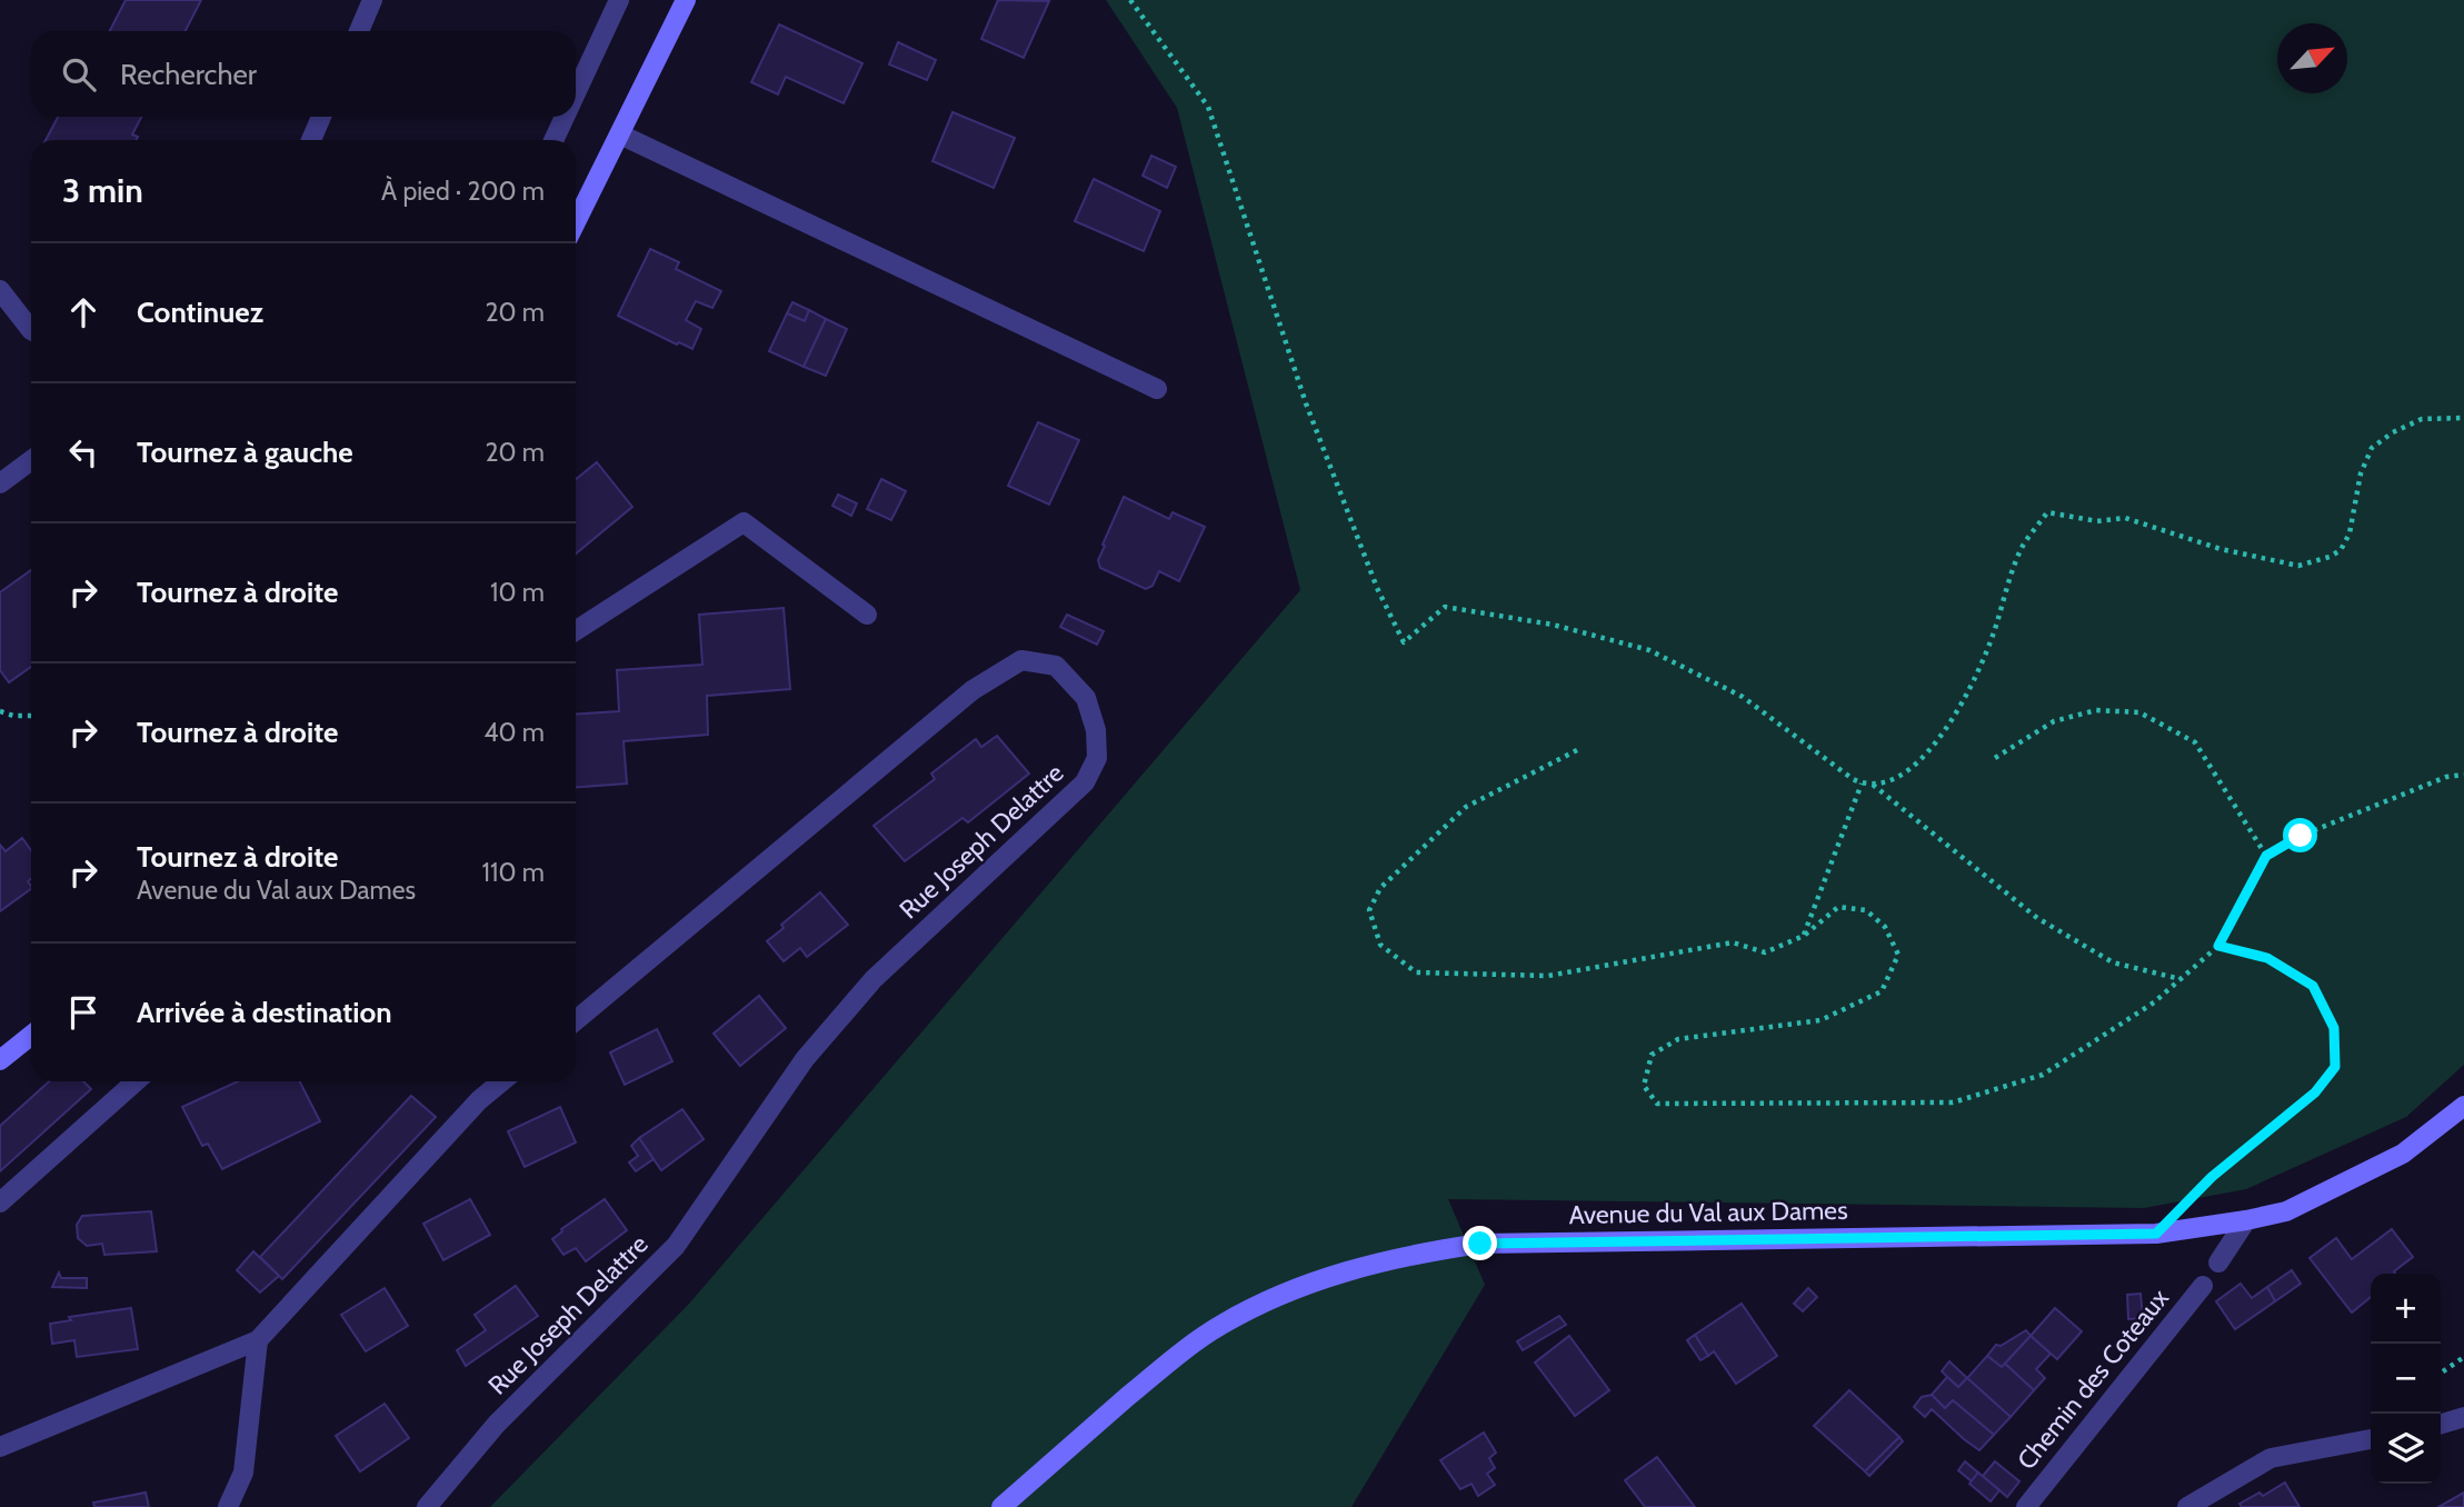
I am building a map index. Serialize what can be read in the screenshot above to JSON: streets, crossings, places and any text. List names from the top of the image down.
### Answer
{
  "streets": {
    "main road": ["Avenue du Val aux Dames"],
    "street": ["Rue Joseph Delattre", "Chemin des Coteaux"]
  },
  "north": "top right",
  "page": {
    "search": "Rechercher",
    "heading": ["3 min", "À pied · 200 m"],
    "list": [
      ["Continuez", "20 m"],
      ["Tournez à gauche", "20 m"],
      ["Tournez à droite", "10 m"],
      ["Tournez à droite", "40 m"],
      ["Tournez à droite", "Avenue du Val aux Dames", "110 m"],
      "Arrivée à destination"
    ],
    "map_buttons": ["+", "−"]
  }
}
